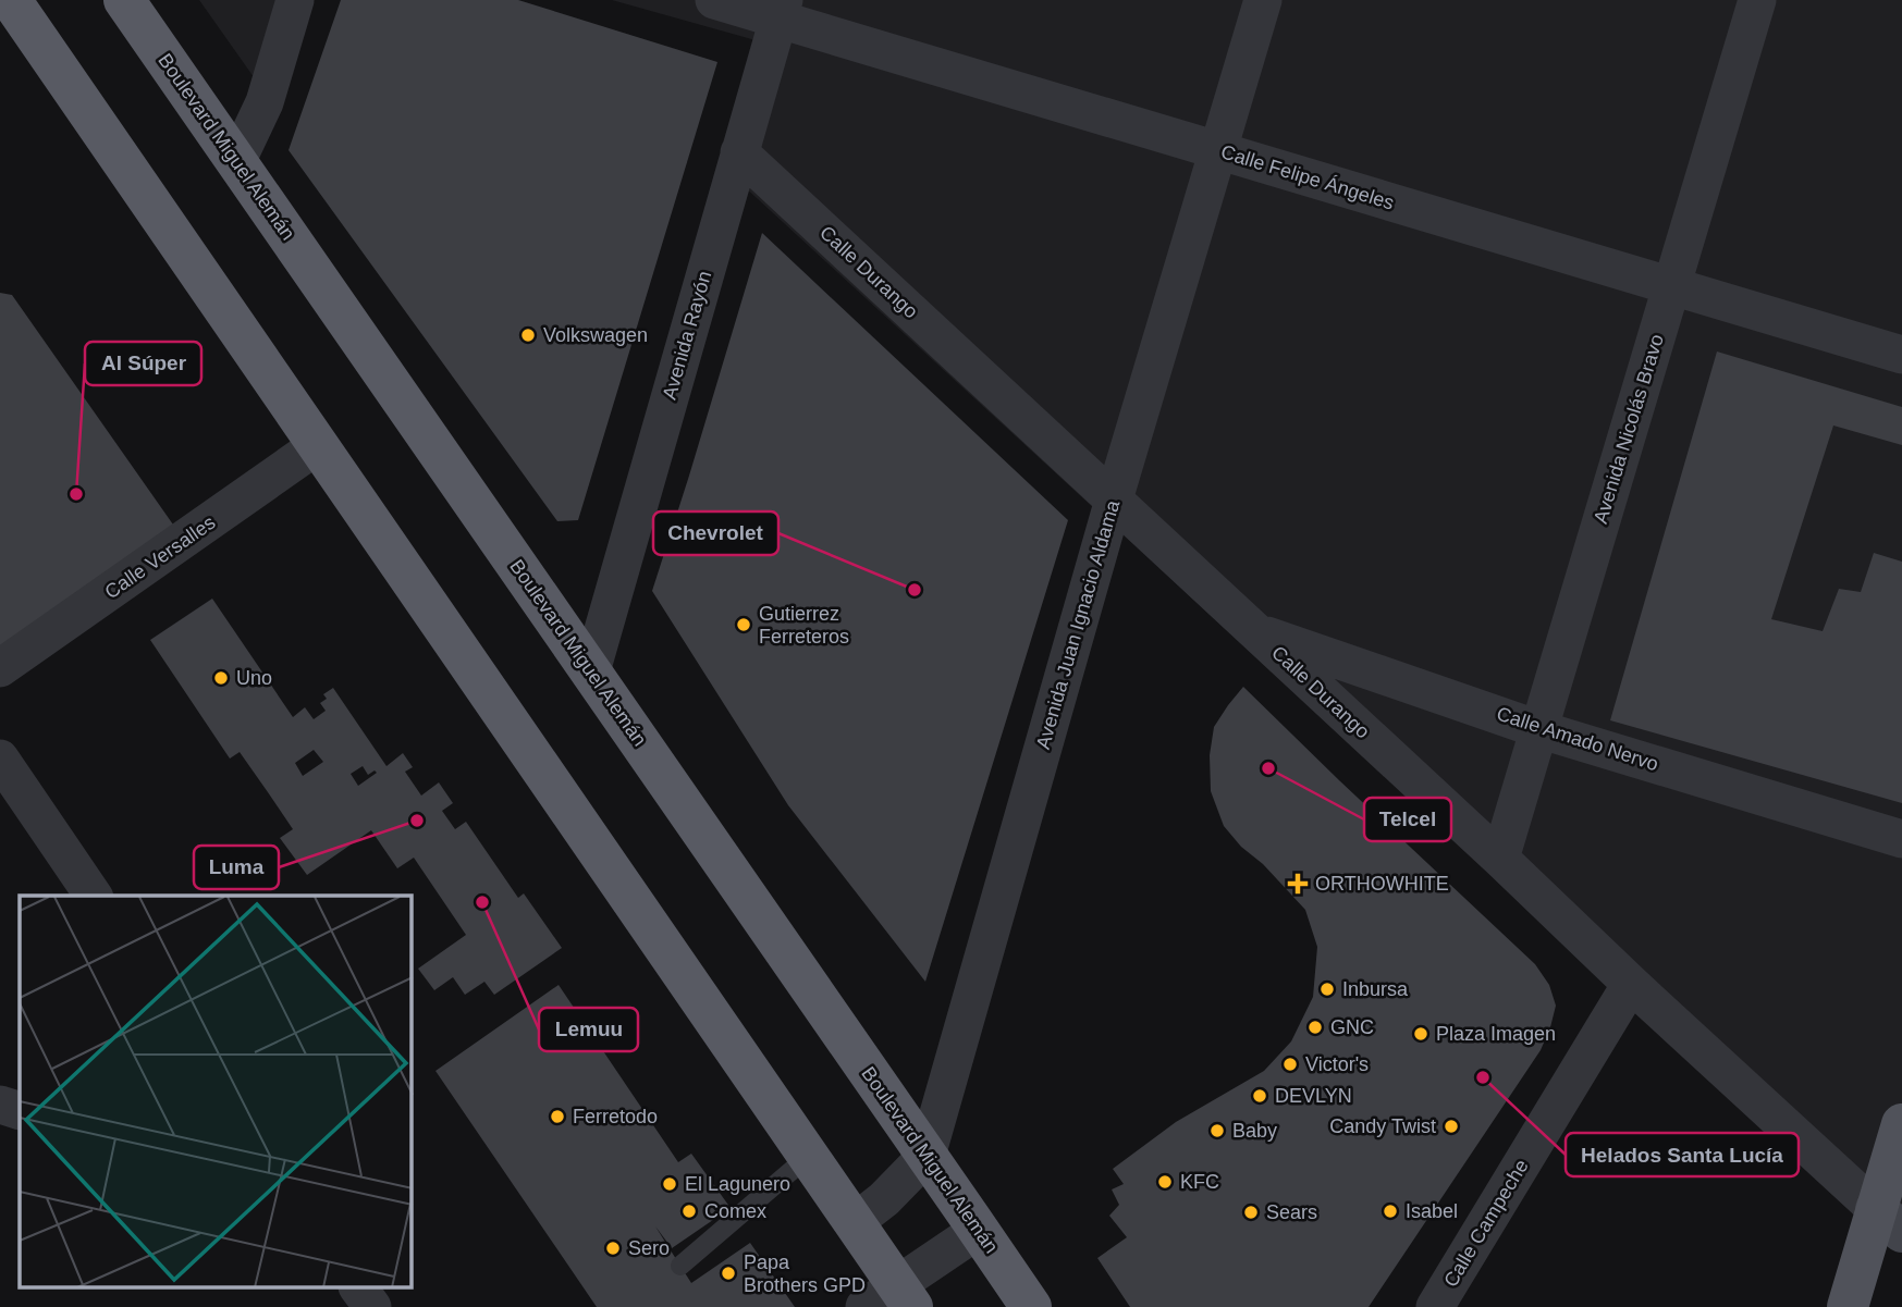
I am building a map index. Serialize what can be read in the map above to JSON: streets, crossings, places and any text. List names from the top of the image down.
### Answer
{
  "streets": {
    "highway": ["Boulevard Miguel Alemán"],
    "street": [
      "Calle Felipe Ángeles",
      "Calle Durango",
      "Avenida Rayón",
      "Avenida Nicolás Bravo",
      "Calle Versalles",
      "Avenida Juan Ignacio Aldama",
      "Calle Amado Nervo",
      "Calle Campeche"
    ]
  },
  "crossings": [
    ["Boulevard Miguel Alemán", "Avenida Rayón"],
    ["Boulevard Miguel Alemán", "Avenida Juan Ignacio Aldama"],
    ["Calle Felipe Ángeles", "Avenida Rayón"],
    ["Calle Felipe Ángeles", "Avenida Nicolás Bravo"],
    ["Calle Felipe Ángeles", "Avenida Juan Ignacio Aldama"],
    ["Calle Durango", "Avenida Rayón"],
    ["Calle Durango", "Avenida Nicolás Bravo"],
    ["Calle Durango", "Avenida Juan Ignacio Aldama"],
    ["Calle Durango", "Calle Amado Nervo"],
    ["Calle Durango", "Calle Campeche"],
    ["Avenida Nicolás Bravo", "Calle Amado Nervo"]
  ],
  "places": {
    "other": [
      "Volkswagen",
      "Al Súper",
      "Chevrolet",
      "Gutierrez Ferreteros",
      "Uno",
      "Telcel",
      "Luma",
      "Lemuu",
      "Inbursa",
      "GNC",
      "Plaza Imagen",
      "Victor's",
      "Helados Santa Lucía",
      "DEVLYN",
      "Ferretodo",
      "Candy Twist",
      "Baby",
      "KFC",
      "El Lagunero",
      "Comex",
      "Isabel",
      "Sears",
      "Sero",
      "Papa Brothers GPD"
    ],
    "health": ["ORTHOWHITE"]
  }
}
